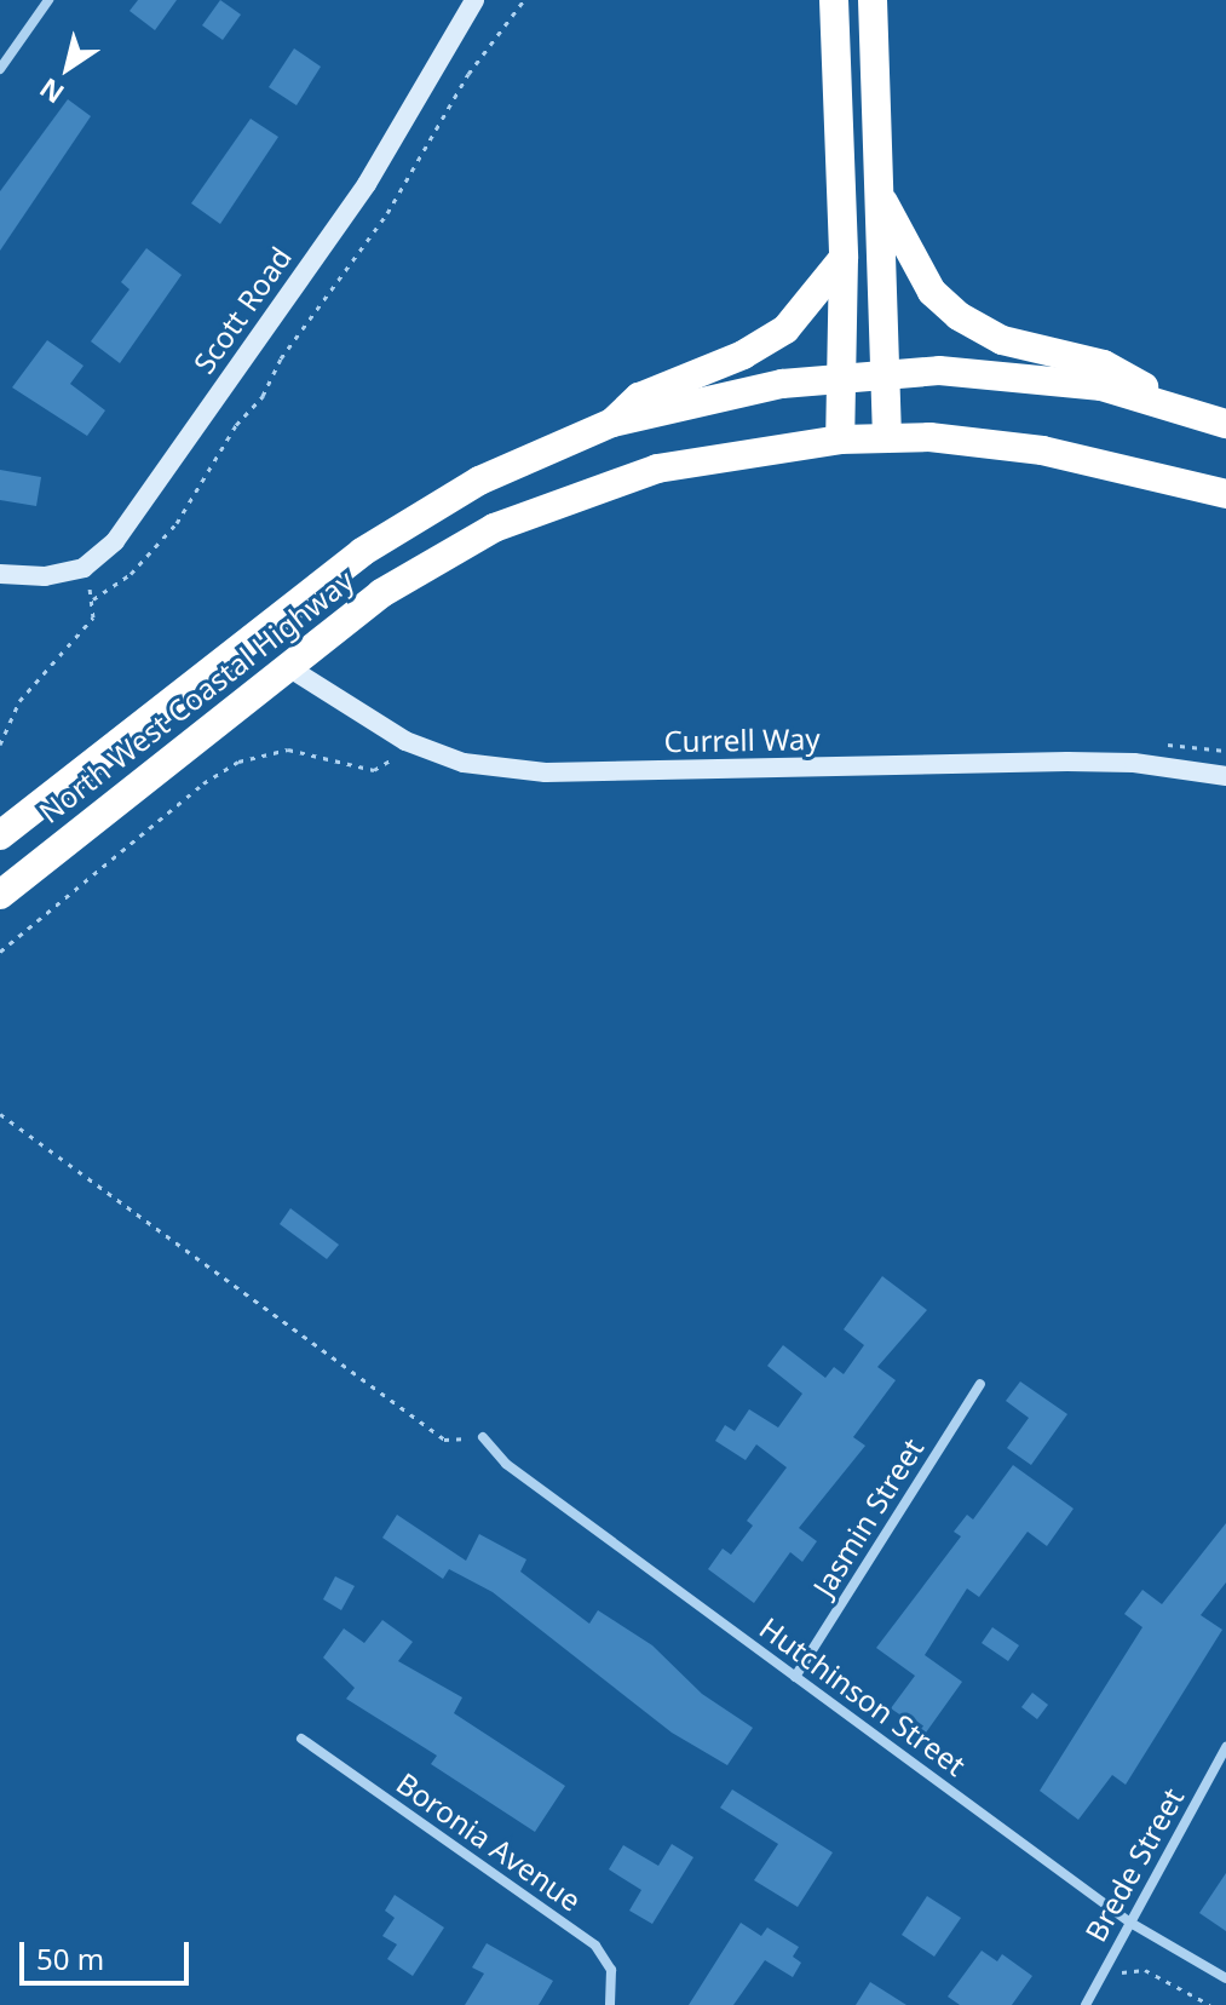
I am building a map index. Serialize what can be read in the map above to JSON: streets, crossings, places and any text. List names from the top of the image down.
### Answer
{
  "streets": {
    "highway": ["North West Coastal Highway"],
    "street": [
      "Scott Road",
      "Currell Way",
      "Jasmin Street",
      "Hutchinson Street",
      "Boronia Avenue",
      "Brede Street"
    ]
  },
  "crossings": [
    ["North West Coastal Highway", "Currell Way"],
    ["Jasmin Street", "Hutchinson Street"],
    ["Hutchinson Street", "Brede Street"]
  ],
  "scale_bar": "50 m",
  "north": "bottom left"
}
